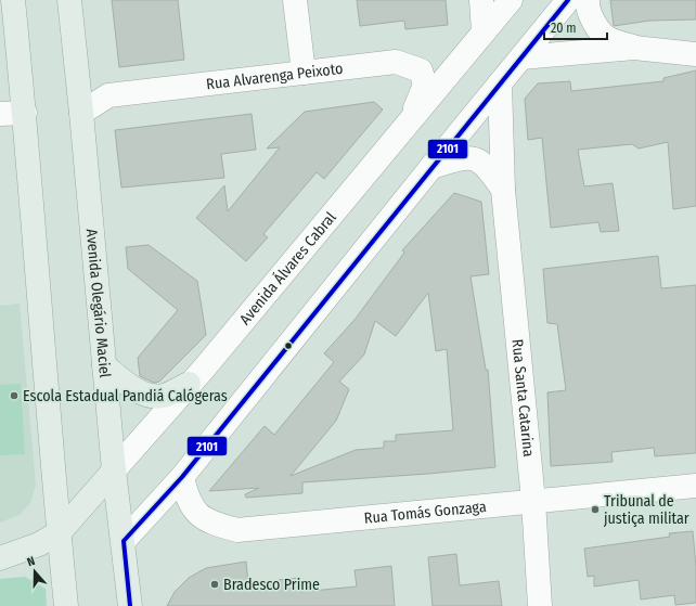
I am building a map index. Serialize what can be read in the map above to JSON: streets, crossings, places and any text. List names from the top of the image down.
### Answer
{
  "streets": {
    "main road": ["Avenida Álvares Cabral", "Avenida Olegário Maciel"],
    "street": ["Rua Alvarenga Peixoto", "Rua Santa Catarina", "Rua Tomás Gonzaga"]
  },
  "crossings": [
    ["Rua Alvarenga Peixoto", "Avenida Álvares Cabral"],
    ["Rua Alvarenga Peixoto", "Avenida Olegário Maciel"],
    ["Avenida Álvares Cabral", "Avenida Olegário Maciel"],
    ["Rua Santa Catarina", "Rua Tomás Gonzaga"]
  ],
  "places": ["Escola Estadual Pandiá Calógeras", "Tribunal de justiça militar", "Bradesco Prime"],
  "lines": ["transit line 2101"],
  "scale_bar": "20 m",
  "north": "top"
}
